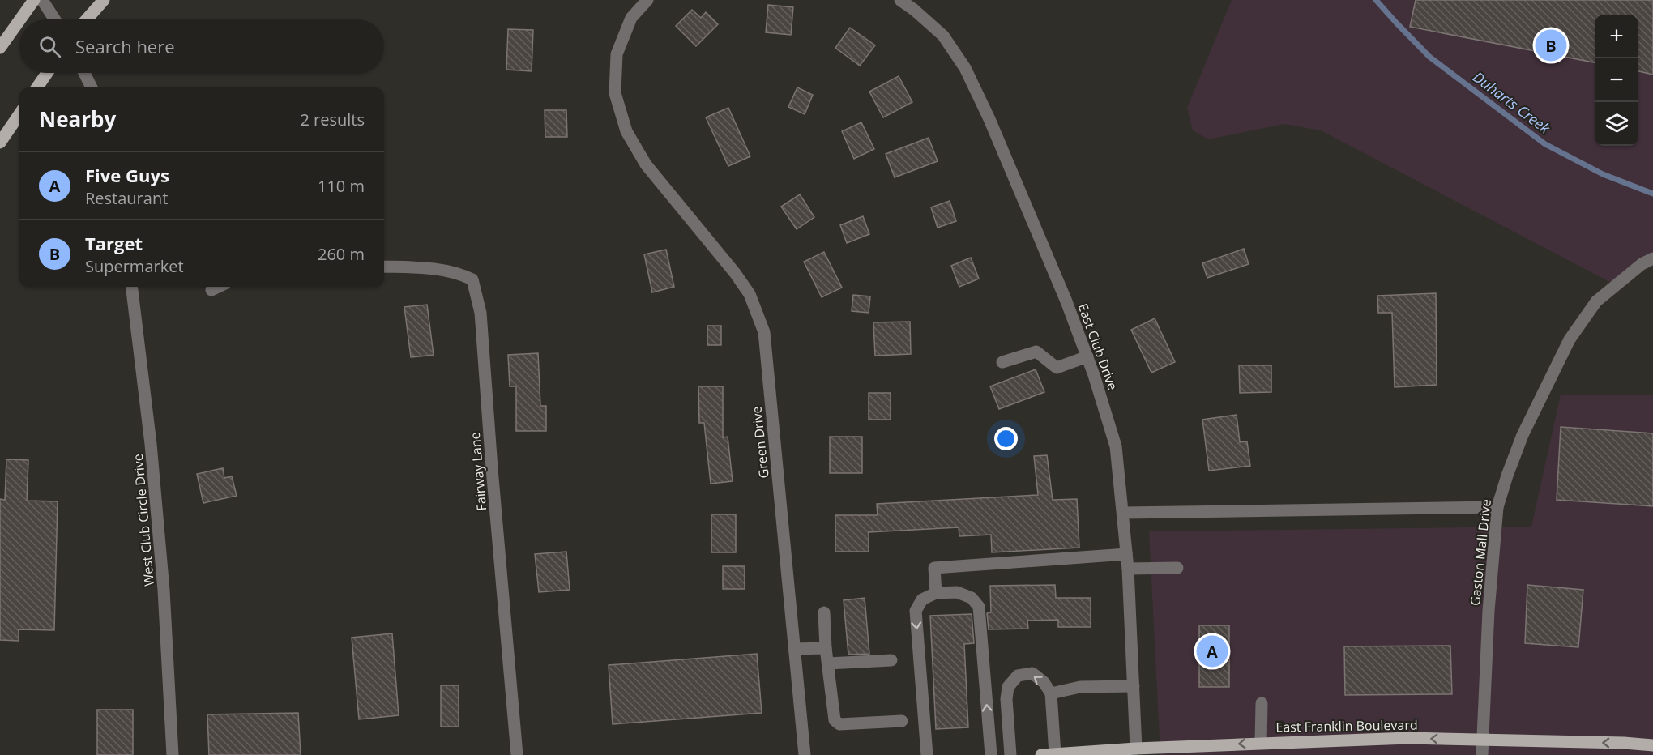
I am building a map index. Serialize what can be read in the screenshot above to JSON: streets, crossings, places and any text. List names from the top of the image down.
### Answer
{
  "streets": {
    "main road": ["East Franklin Boulevard"],
    "street": [
      "East Club Drive",
      "Green Drive",
      "Fairway Lane",
      "West Club Circle Drive",
      "Gaston Mall Drive"
    ]
  },
  "crossings": [
    ["East Club Drive", "East Franklin Boulevard"],
    ["Gaston Mall Drive", "East Franklin Boulevard"]
  ],
  "one_way": ["East Franklin Boulevard"],
  "water": ["Duharts Creek"],
  "page": {
    "map_buttons": ["+", "−"],
    "search": "Search here",
    "pins": ["B", "A"],
    "heading": ["Nearby", "2 results"],
    "list": [
      {
        "mark": "A",
        "name": "Five Guys",
        "note": "Restaurant",
        "value": "110 m"
      },
      {
        "mark": "B",
        "name": "Target",
        "note": "Supermarket",
        "value": "260 m"
      }
    ]
  }
}
